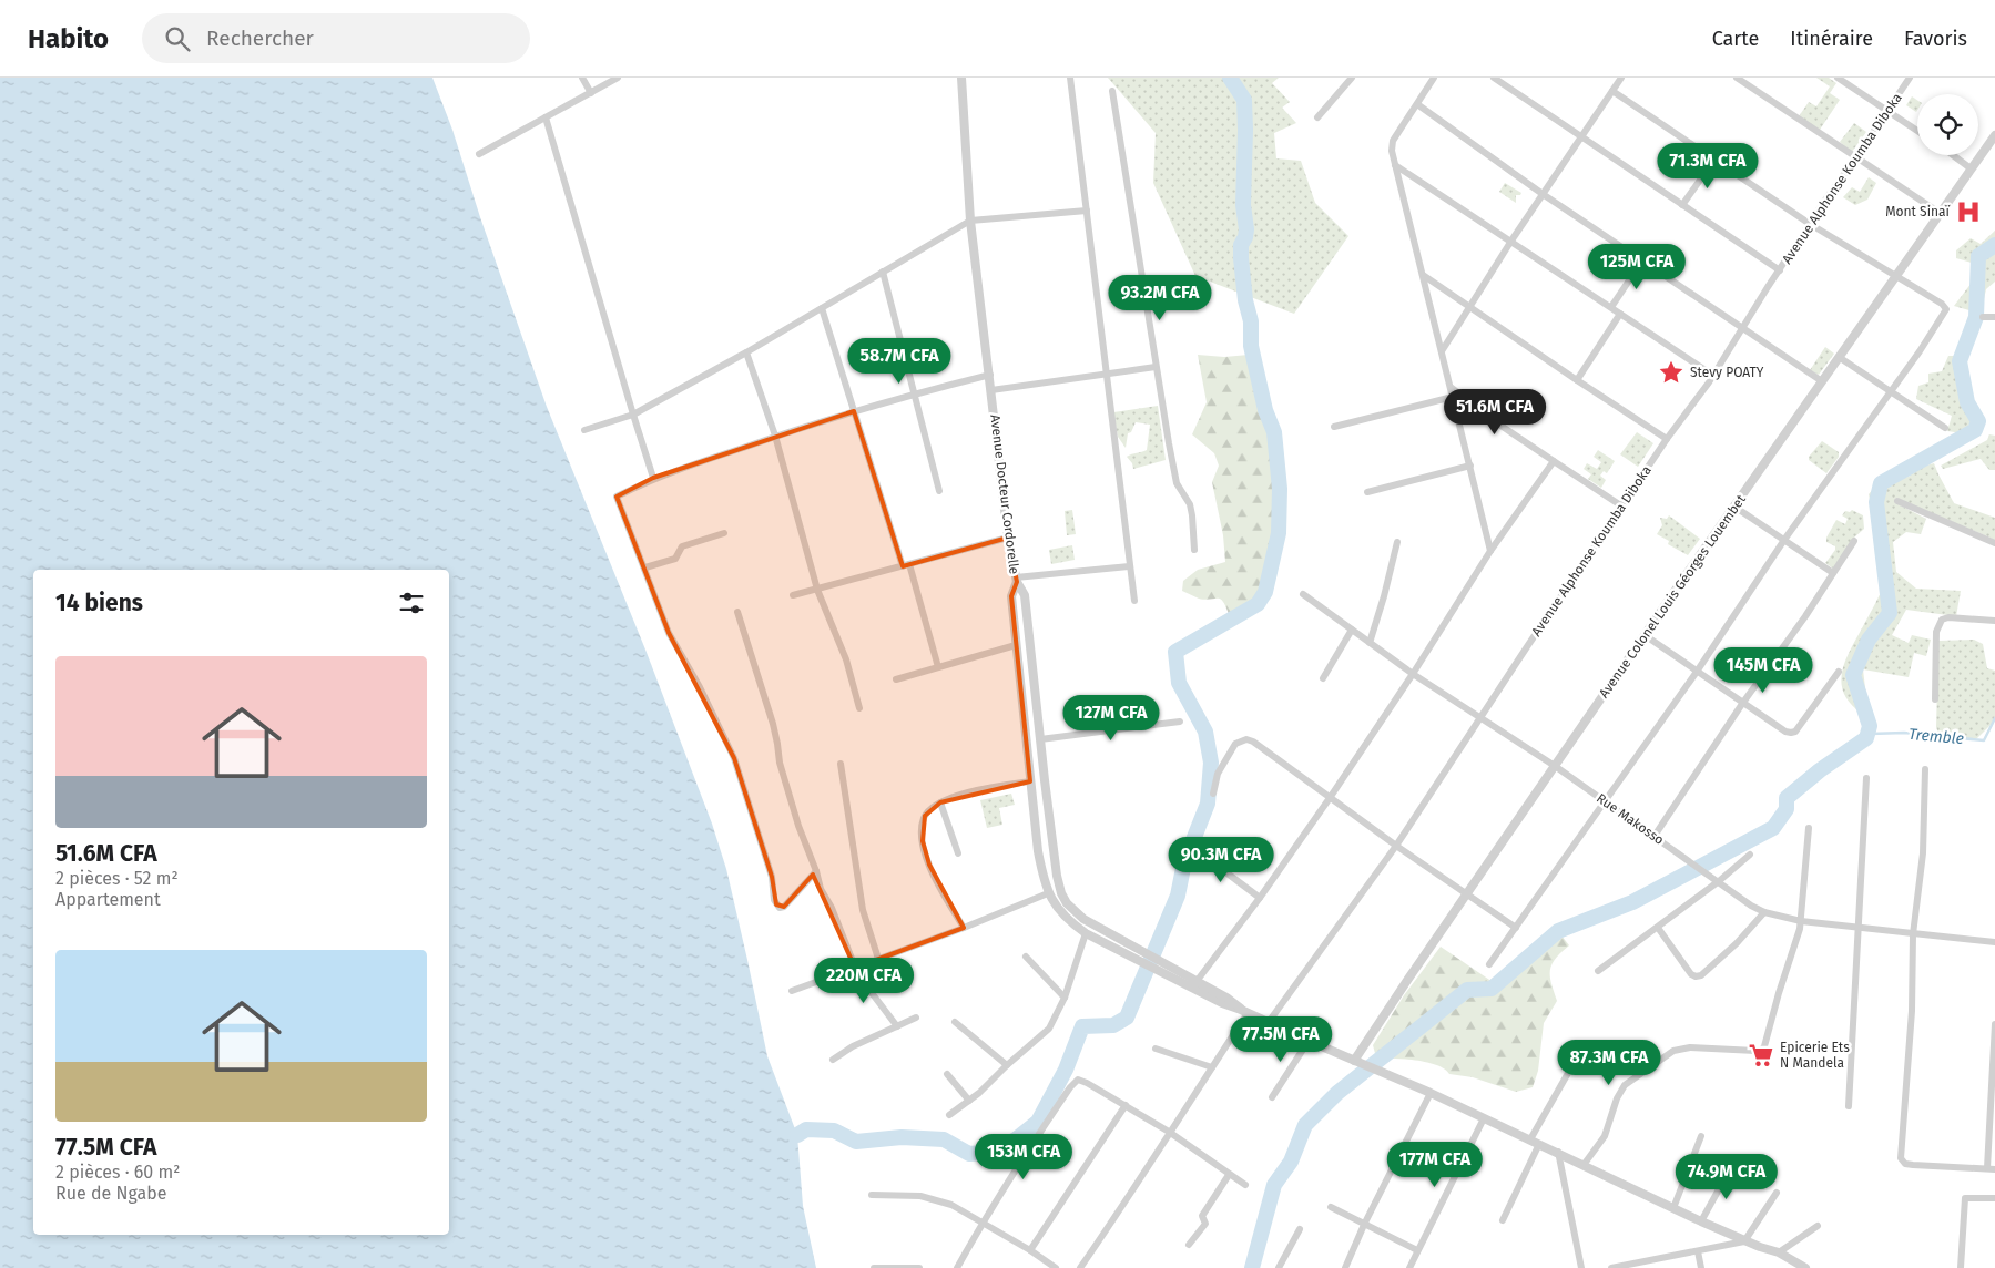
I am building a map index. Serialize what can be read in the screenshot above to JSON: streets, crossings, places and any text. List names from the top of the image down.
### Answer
{
  "streets": {
    "street": [
      "Avenue Alphonse Koumba Diboka",
      "Avenue Docteur Cordorelle",
      "Avenue Colonel Louis Géorges Louembet",
      "Rue Makosso"
    ]
  },
  "crossings": [
    ["Avenue Alphonse Koumba Diboka", "Rue Makosso"],
    ["Avenue Colonel Louis Géorges Louembet", "Rue Makosso"]
  ],
  "water": ["Tremble"],
  "places": {
    "hospital": ["Mont Sinaï"],
    "place": ["Stevy POATY"],
    "supermarket": ["Epicerie Ets N Mandela"]
  },
  "page": {
    "header": "Habito",
    "search": "Rechercher",
    "nav": ["Carte", "Itinéraire", "Favoris"],
    "price": [
      "71.3M CFA",
      "125M CFA",
      "93.2M CFA",
      "58.7M CFA",
      "51.6M CFA",
      "145M CFA",
      "127M CFA",
      "90.3M CFA",
      "220M CFA",
      "77.5M CFA",
      "87.3M CFA",
      "153M CFA",
      "177M CFA",
      "74.9M CFA"
    ],
    "heading": "14 biens",
    "list": [
      {
        "name": "51.6M CFA",
        "note": "2 pièces · 52 m² · Appartement"
      },
      {
        "name": "77.5M CFA",
        "note": "2 pièces · 60 m² · Rue de Ngabe"
      }
    ]
  }
}
